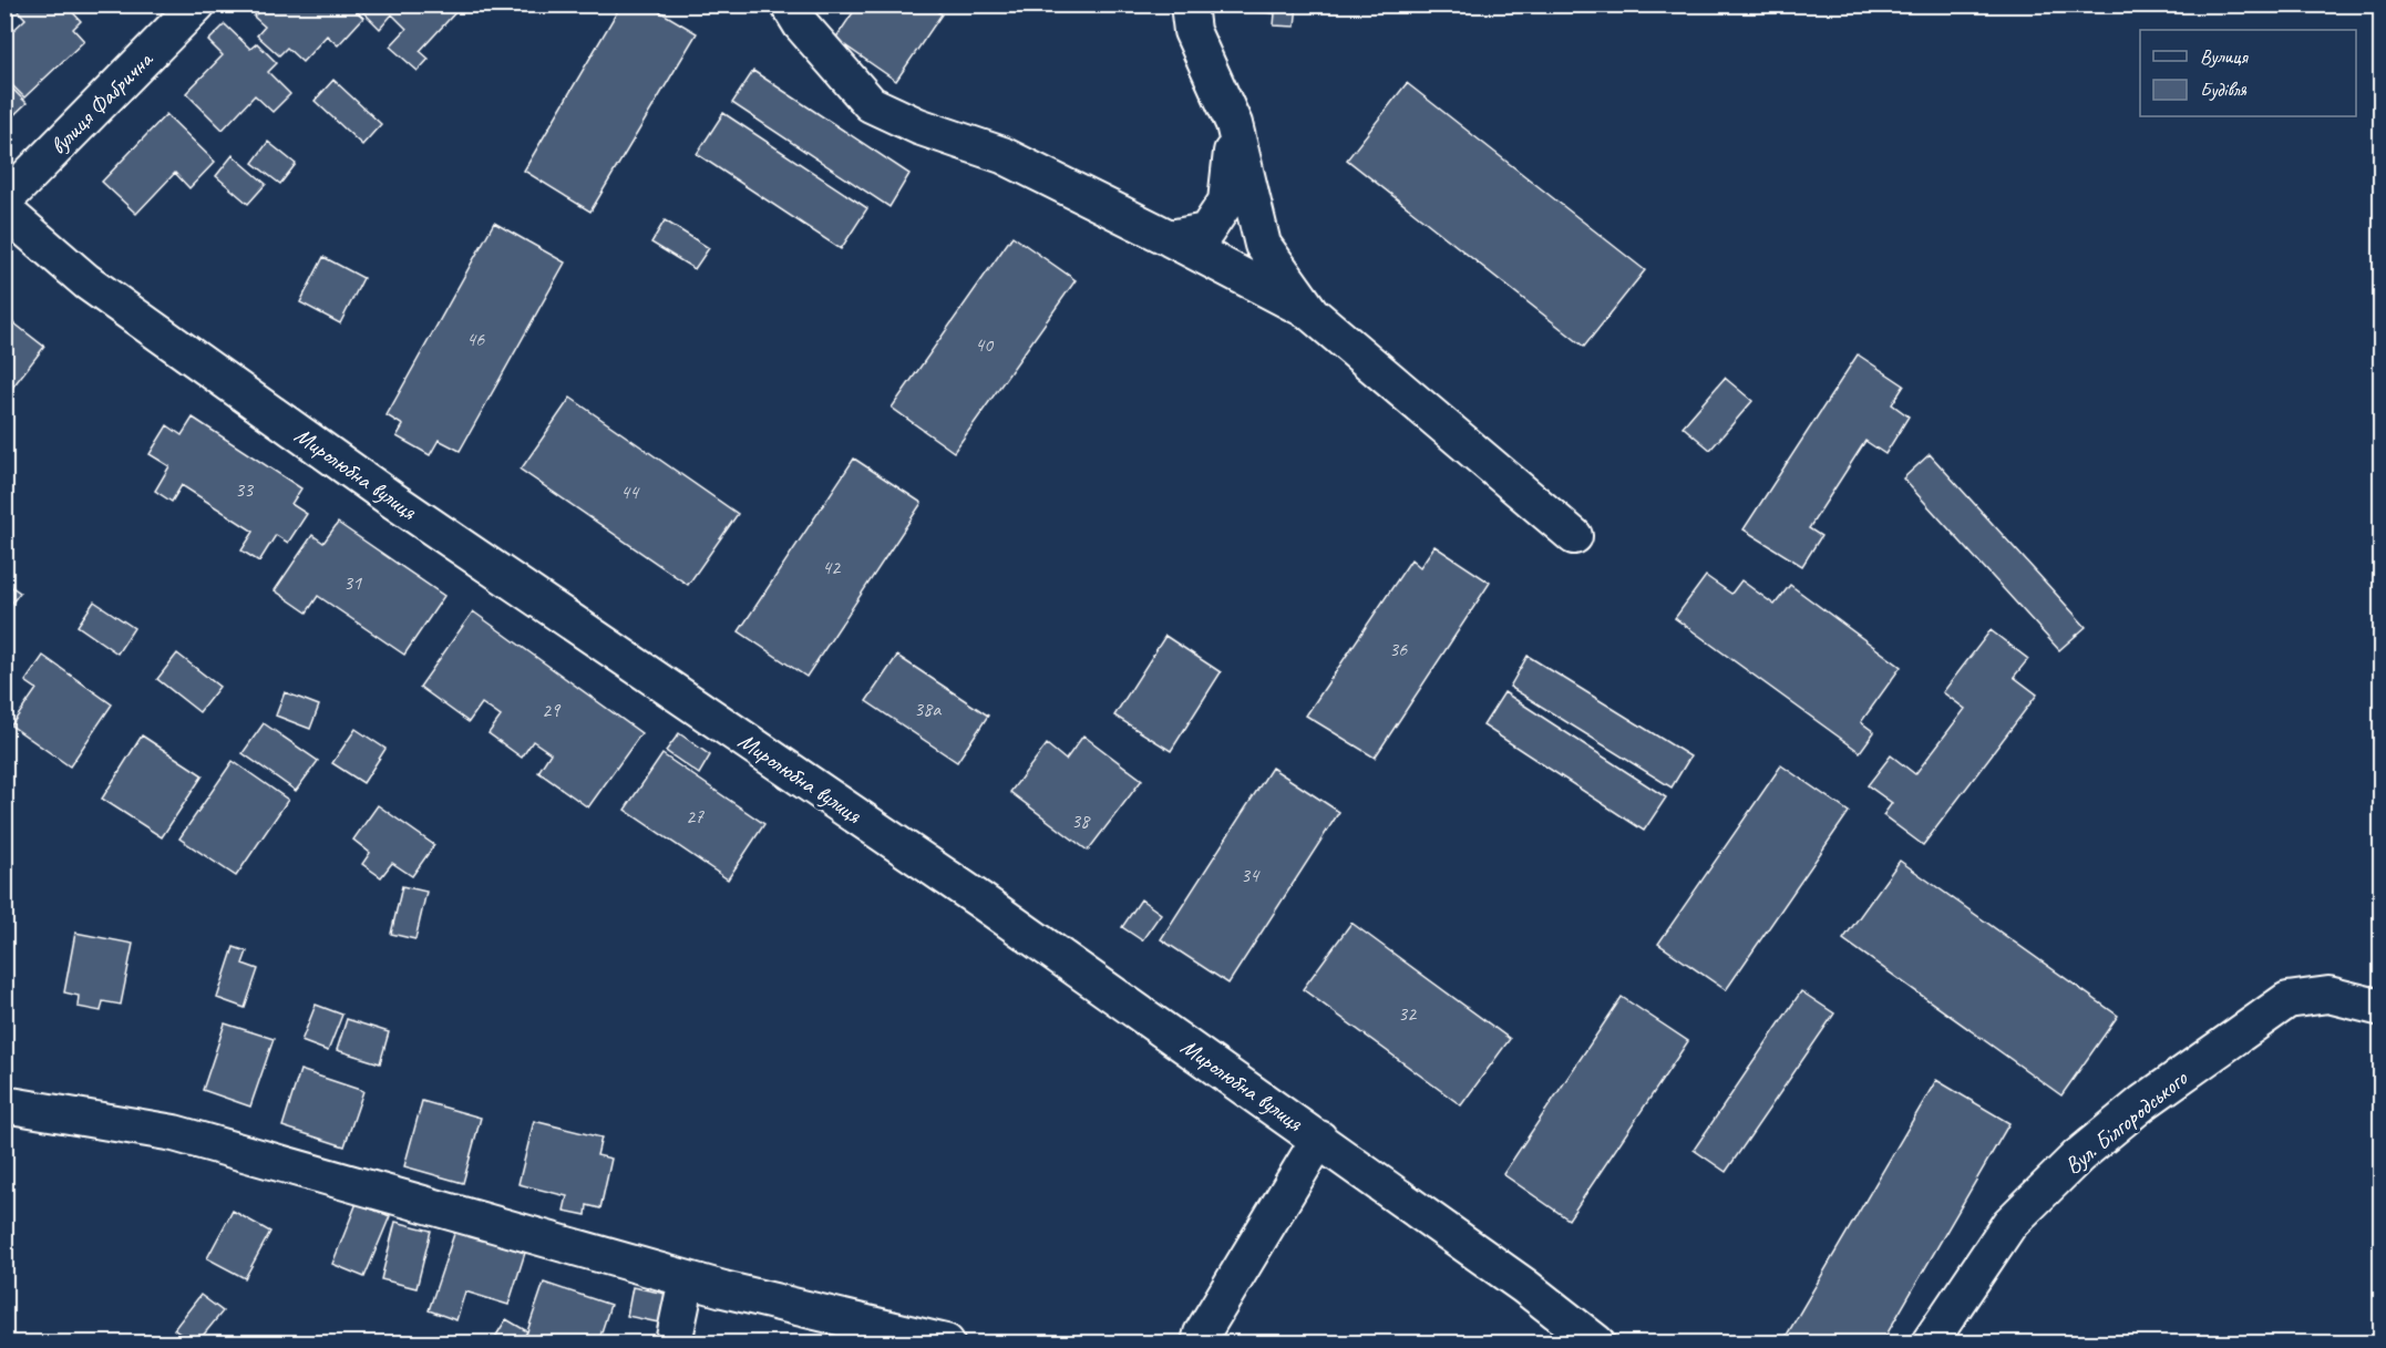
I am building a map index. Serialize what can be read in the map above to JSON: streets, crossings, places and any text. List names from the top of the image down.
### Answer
{
  "streets": {
    "street": ["вулиця Фабрична", "Миролюбна вулиця", "Вул. Білгородського"]
  },
  "house_numbers": [
    "46",
    "40",
    "33",
    "44",
    "42",
    "31",
    "36",
    "38а",
    "29",
    "27",
    "38",
    "34",
    "32"
  ],
  "legend": ["Вулиця", "Будівля"]
}
